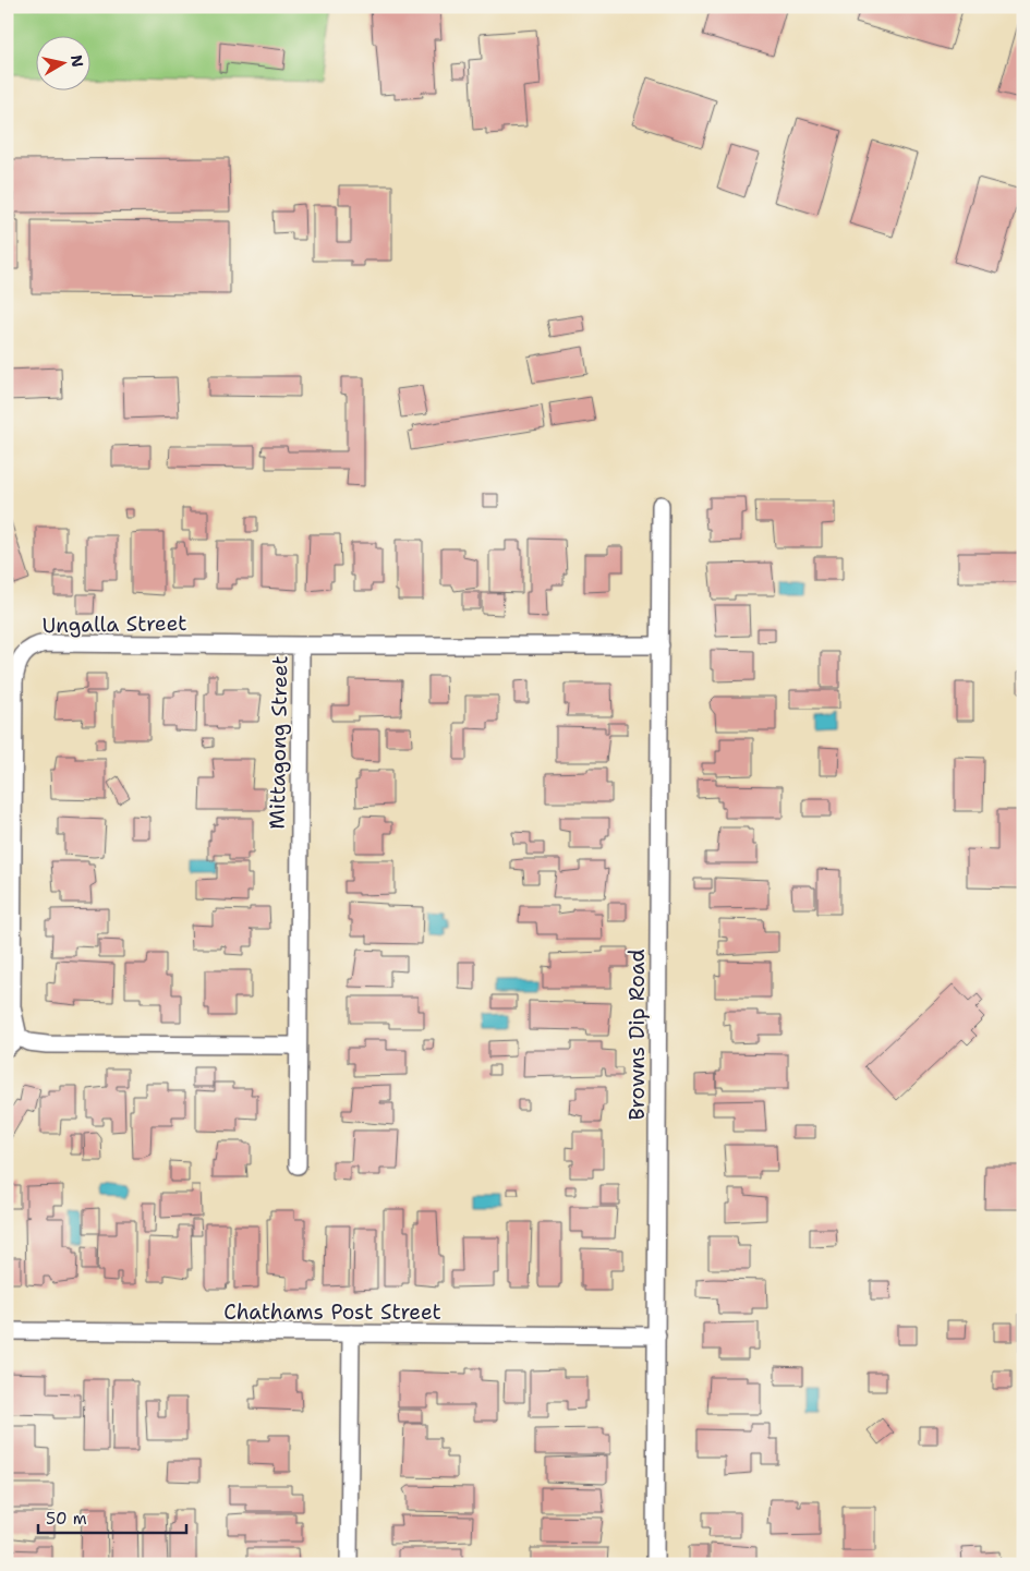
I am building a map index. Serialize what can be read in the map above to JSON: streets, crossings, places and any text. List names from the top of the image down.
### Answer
{
  "streets": {
    "street": [
      "Ungalla Street",
      "Mittagong Street",
      "Browns Dip Road",
      "Chathams Post Street"
    ]
  },
  "crossings": [
    ["Ungalla Street", "Mittagong Street"],
    ["Mittagong Street", "Browns Dip Road"],
    ["Browns Dip Road", "Chathams Post Street"]
  ],
  "scale_bar": "50 m",
  "north": "right"
}
